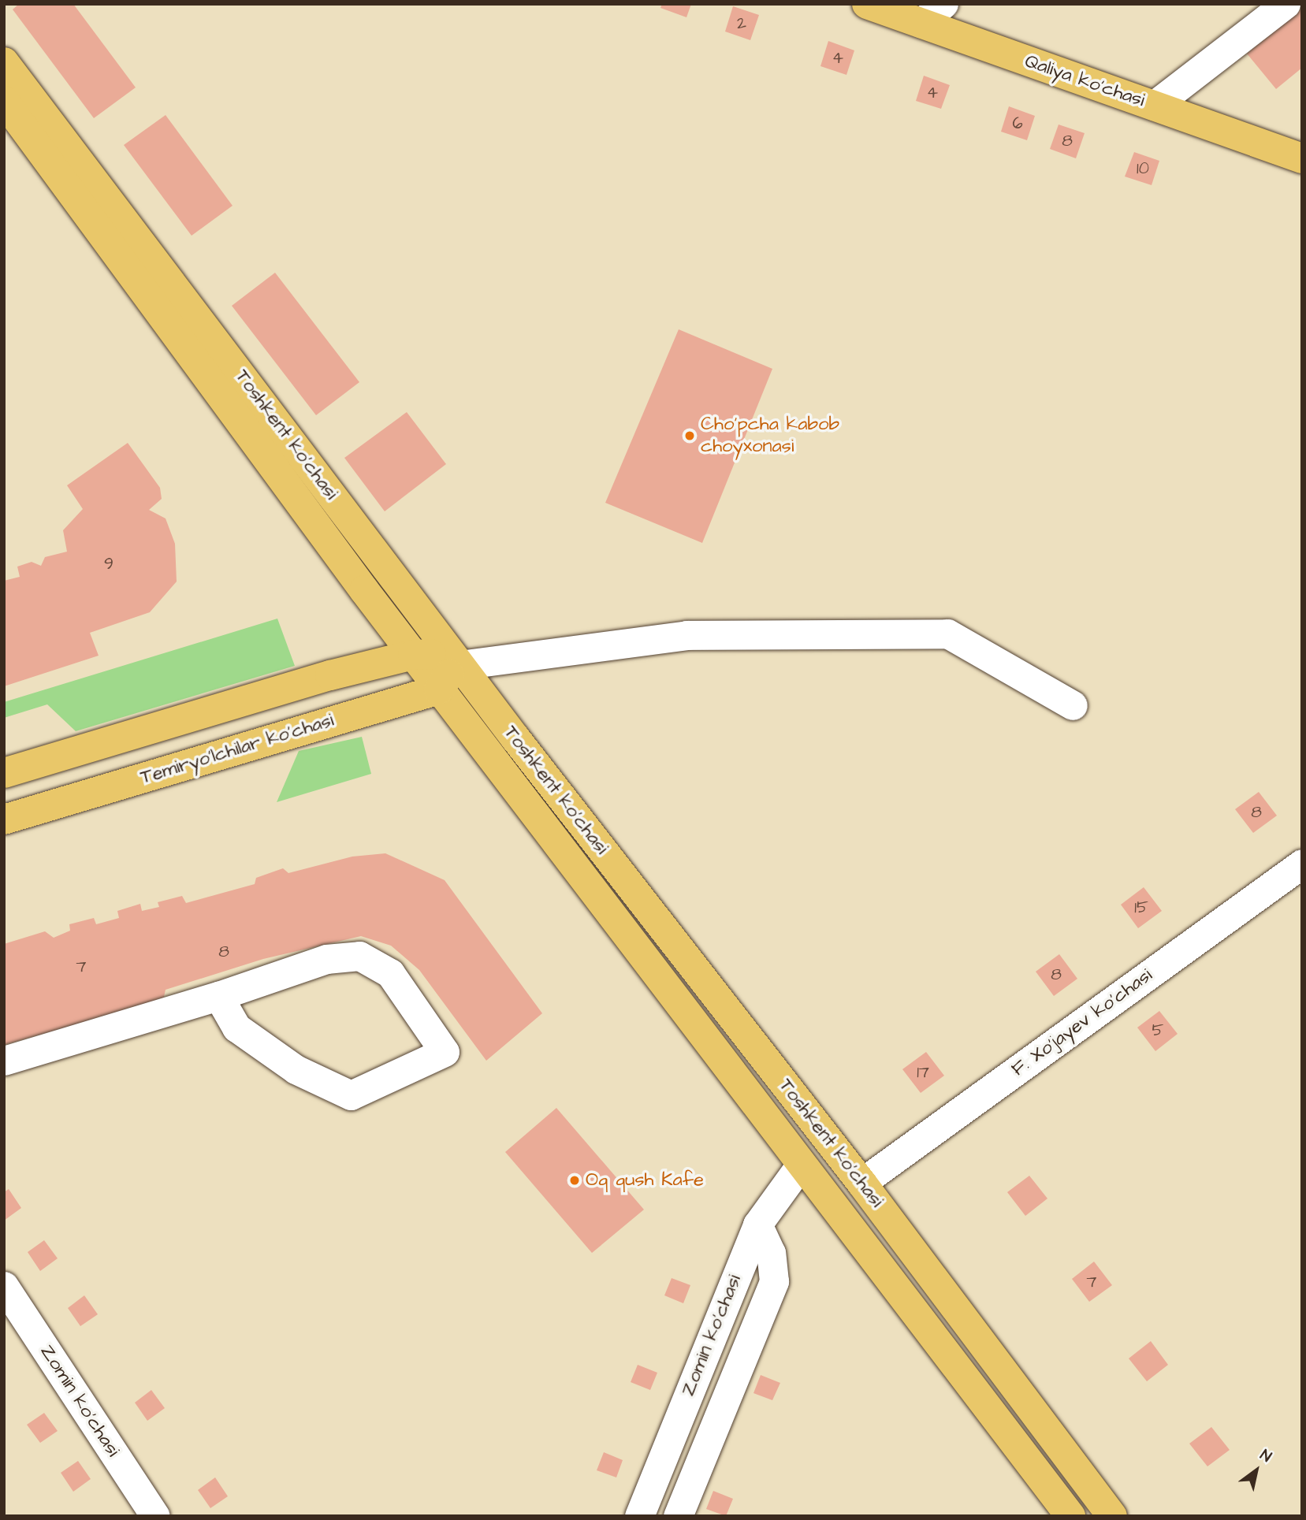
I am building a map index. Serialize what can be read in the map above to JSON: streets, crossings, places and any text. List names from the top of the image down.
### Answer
{
  "streets": {
    "main road": ["Qaliya ko'chasi", "Toshkent ko'chasi", "Temiryo'lchilar ko'chasi"],
    "street": ["F. Xo'jayev ko'chasi", "Zomin ko'chasi"]
  },
  "crossings": [
    ["Toshkent ko'chasi", "Temiryo'lchilar ko'chasi"],
    ["Toshkent ko'chasi", "F. Xo'jayev ko'chasi"],
    ["Toshkent ko'chasi", "Zomin ko'chasi"]
  ],
  "places": ["Cho‘pcha kabob choyxonasi", "Oq qush Kafe"],
  "house_numbers": [
    "2",
    "4",
    "4",
    "6",
    "8",
    "10",
    "9",
    "8",
    "15",
    "8",
    "7",
    "8",
    "5",
    "17",
    "7"
  ],
  "north": "top right"
}
